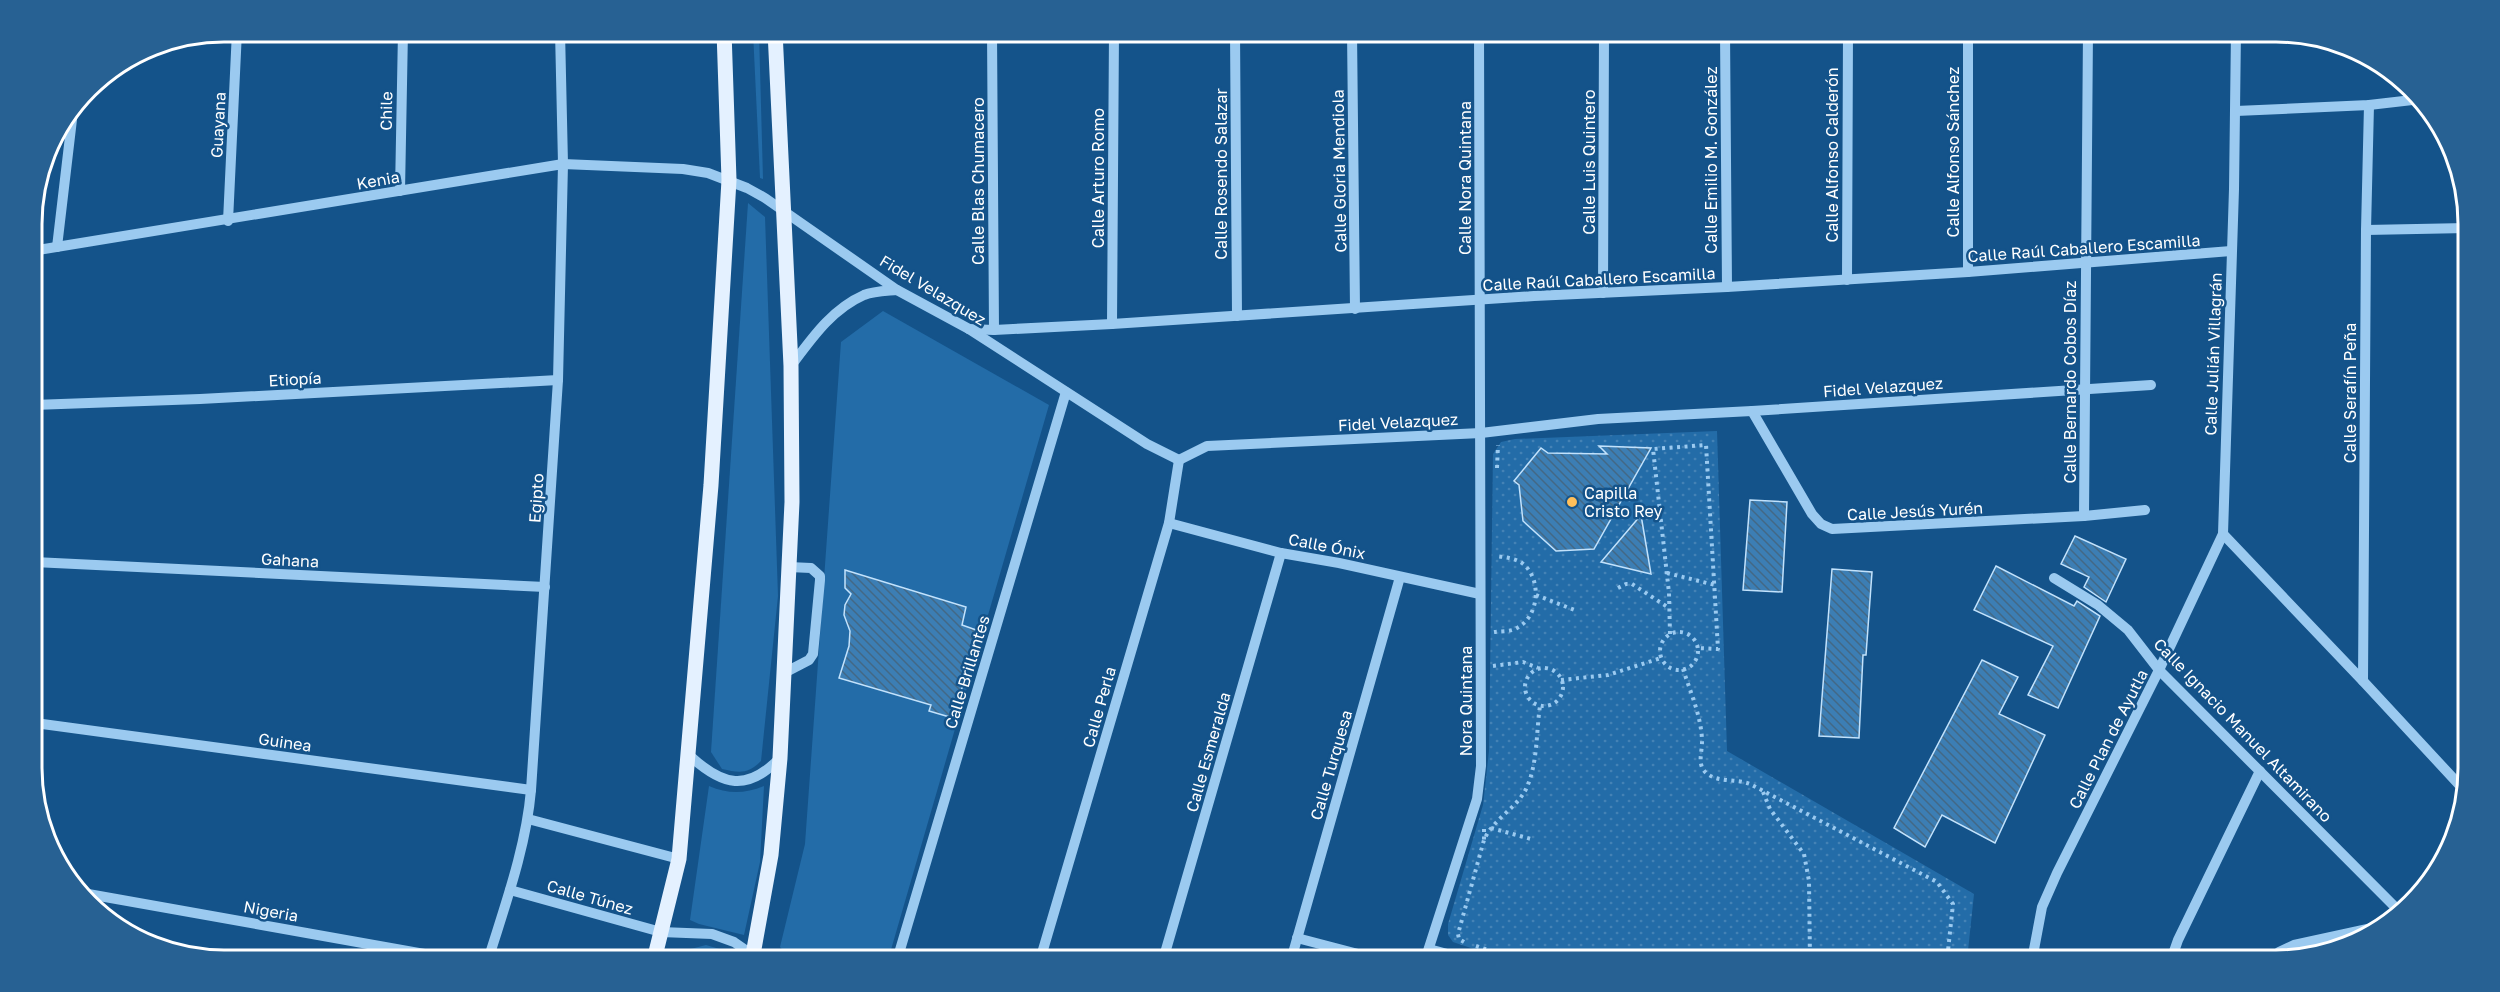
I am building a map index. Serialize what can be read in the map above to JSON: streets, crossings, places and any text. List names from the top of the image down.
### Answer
{
  "streets": {
    "street": [
      "Chile",
      "Guayana",
      "Calle Alfonso Sánchez",
      "Calle Alfonso Calderón",
      "Calle Emilio M. González",
      "Calle Luis Quintero",
      "Calle Gloria Mendiola",
      "Calle Rosendo Salazar",
      "Calle Arturo Romo",
      "Calle Nora Quintana",
      "Kenia",
      "Calle Blas Chumacero",
      "Calle Raúl Caballero Escamilla",
      "Fidel Velazquez",
      "Calle Julián Villagrán",
      "Etiopía",
      "Calle Bernardo Cobos Díaz",
      "Calle Serafín Peña",
      "Egipto",
      "Calle Jesús Yurén",
      "Calle Ónix",
      "Gahana",
      "Calle Brillantes",
      "Nora Quintana",
      "Calle Perla",
      "Calle Ignacio Manuel Altamirano",
      "Calle Plan de Ayutla",
      "Guinea",
      "Calle Esmeralda",
      "Calle Turquesa",
      "Calle Túnez",
      "Nigeria"
    ]
  },
  "crossings": [
    ["Chile", "Kenia"],
    ["Guayana", "Kenia"],
    ["Calle Alfonso Sánchez", "Calle Raúl Caballero Escamilla"],
    ["Calle Alfonso Calderón", "Calle Raúl Caballero Escamilla"],
    ["Calle Emilio M. González", "Calle Raúl Caballero Escamilla"],
    ["Calle Luis Quintero", "Calle Raúl Caballero Escamilla"],
    ["Calle Gloria Mendiola", "Calle Raúl Caballero Escamilla"],
    ["Calle Rosendo Salazar", "Calle Raúl Caballero Escamilla"],
    ["Calle Arturo Romo", "Calle Raúl Caballero Escamilla"],
    ["Calle Nora Quintana", "Calle Raúl Caballero Escamilla"],
    ["Calle Nora Quintana", "Fidel Velazquez"],
    ["Calle Nora Quintana", "Nora Quintana"],
    ["Kenia", "Fidel Velazquez"],
    ["Kenia", "Egipto"],
    ["Calle Blas Chumacero", "Calle Raúl Caballero Escamilla"],
    ["Calle Raúl Caballero Escamilla", "Fidel Velazquez"],
    ["Calle Raúl Caballero Escamilla", "Calle Julián Villagrán"],
    ["Calle Raúl Caballero Escamilla", "Calle Bernardo Cobos Díaz"],
    ["Fidel Velazquez", "Calle Bernardo Cobos Díaz"],
    ["Fidel Velazquez", "Calle Jesús Yurén"],
    ["Fidel Velazquez", "Calle Brillantes"],
    ["Fidel Velazquez", "Nora Quintana"],
    ["Fidel Velazquez", "Calle Perla"],
    ["Calle Julián Villagrán", "Calle Plan de Ayutla"],
    ["Etiopía", "Egipto"],
    ["Calle Bernardo Cobos Díaz", "Calle Jesús Yurén"],
    ["Egipto", "Gahana"],
    ["Egipto", "Guinea"],
    ["Egipto", "Calle Túnez"],
    ["Calle Ónix", "Nora Quintana"],
    ["Calle Ónix", "Calle Perla"],
    ["Calle Ónix", "Calle Esmeralda"],
    ["Calle Ónix", "Calle Turquesa"],
    ["Calle Ignacio Manuel Altamirano", "Calle Plan de Ayutla"]
  ],
  "places": ["Capilla Cristo Rey"]
}
